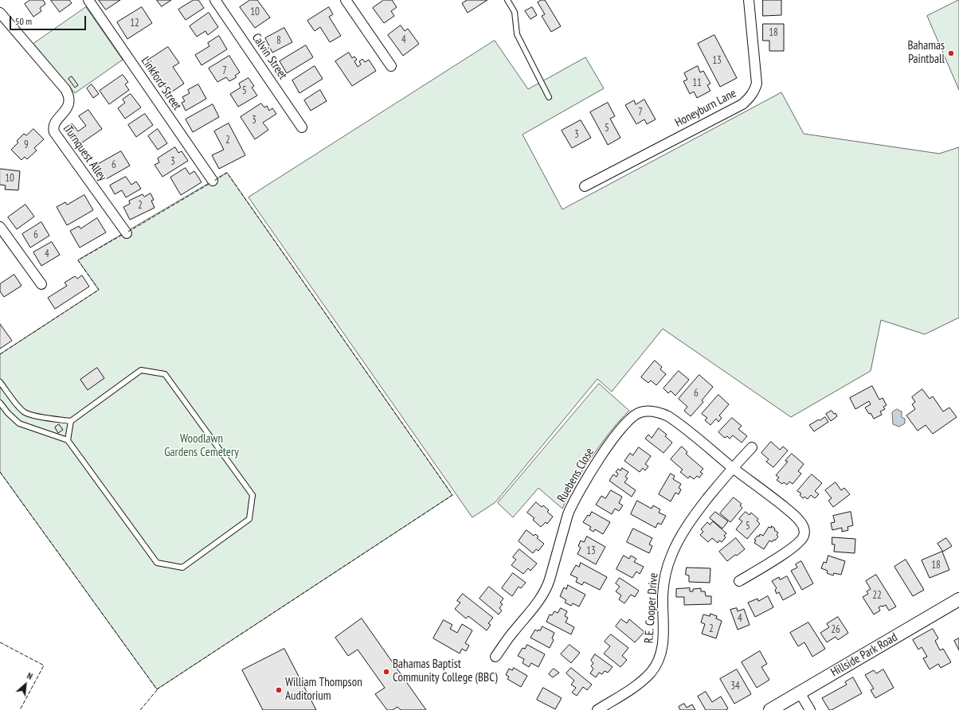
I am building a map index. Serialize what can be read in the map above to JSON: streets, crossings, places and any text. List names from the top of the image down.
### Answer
{
  "streets": {
    "street": [
      "Calvin Street",
      "Linkford Street",
      "Honeyburn Lane",
      "Turnquest Alley",
      "Ruebens Close",
      "R.E. Cooper Drive",
      "Hillside Park Road"
    ]
  },
  "crossings": [
    ["Ruebens Close", "R.E. Cooper Drive"]
  ],
  "parks": ["Woodlawn Gardens Cemetery"],
  "places": ["Bahamas Paintball", "Bahamas Baptist Community College (BBC)", "William Thompson Auditorium"],
  "house_numbers": [
    "10",
    "12",
    "18",
    "4",
    "8",
    "13",
    "7",
    "11",
    "5",
    "7",
    "3",
    "5",
    "3",
    "2",
    "9",
    "3",
    "6",
    "10",
    "2",
    "6",
    "4",
    "6",
    "5",
    "13",
    "18",
    "22",
    "4",
    "2",
    "26",
    "34"
  ],
  "scale_bar": "50 m",
  "north": "top right"
}
